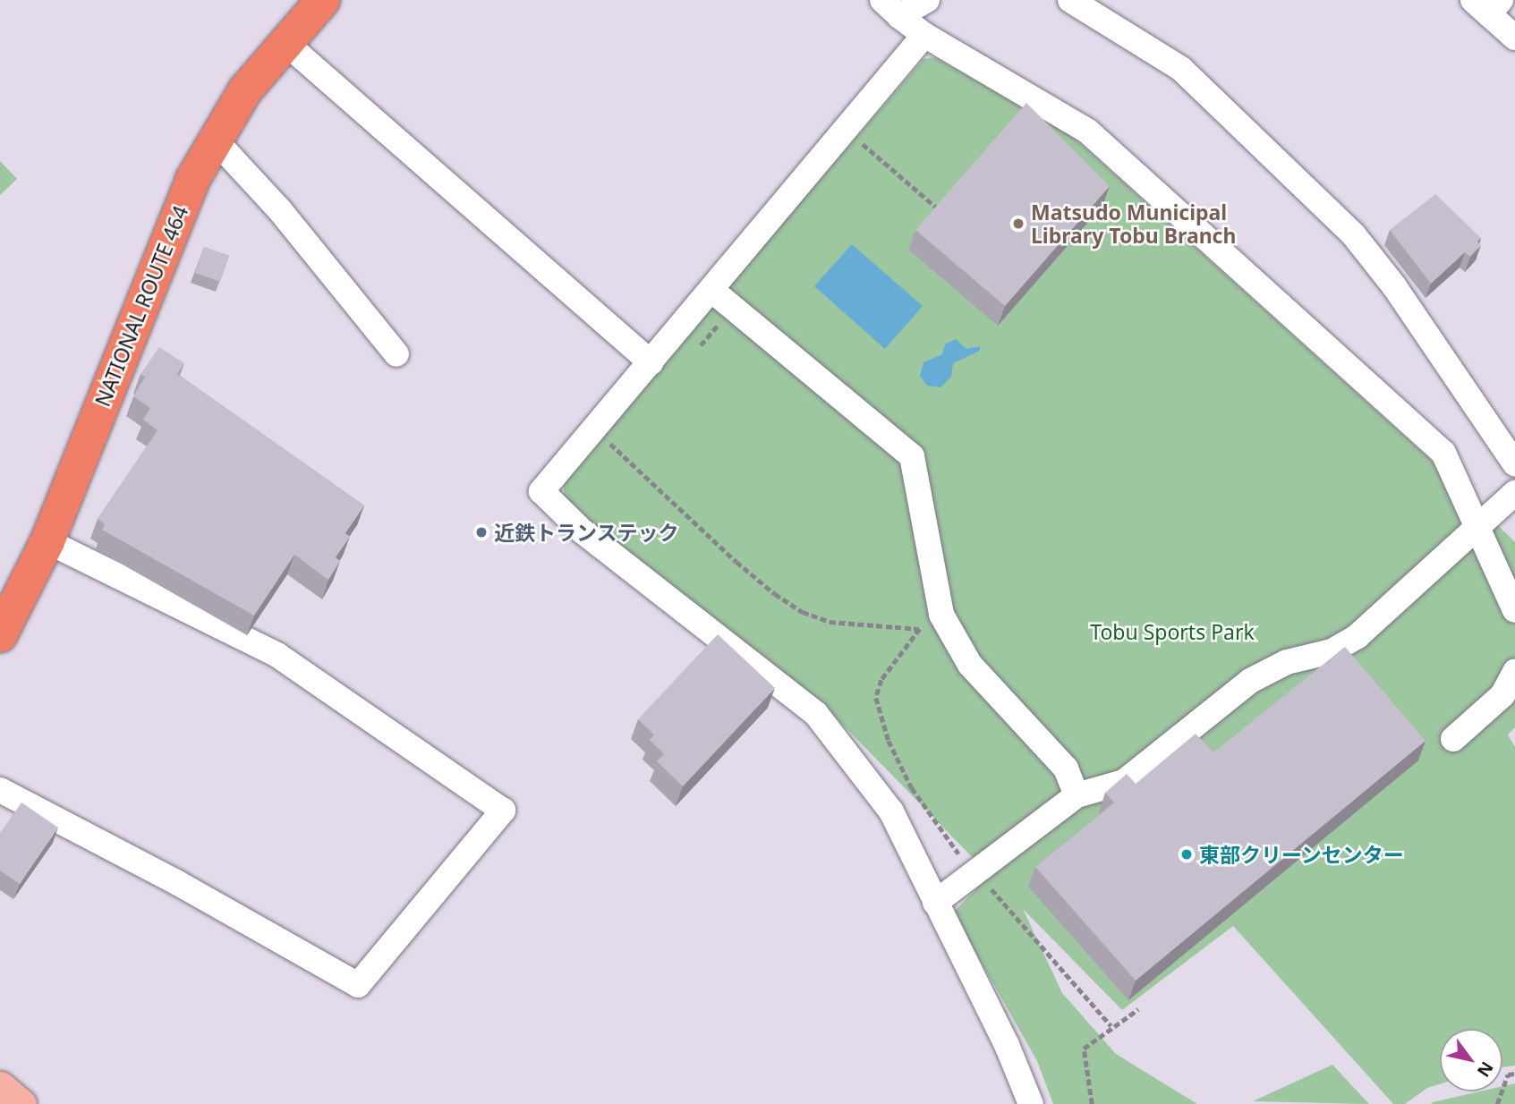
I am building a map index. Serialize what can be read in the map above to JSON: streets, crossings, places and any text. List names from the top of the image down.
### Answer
{
  "streets": {
    "highway": ["NATIONAL ROUTE 464"]
  },
  "parks": ["Tobu Sports Park"],
  "places": ["Matsudo Municipal Library Tobu Branch", "近鉄トランステック", "東部クリーンセンター"],
  "north": "bottom right"
}
